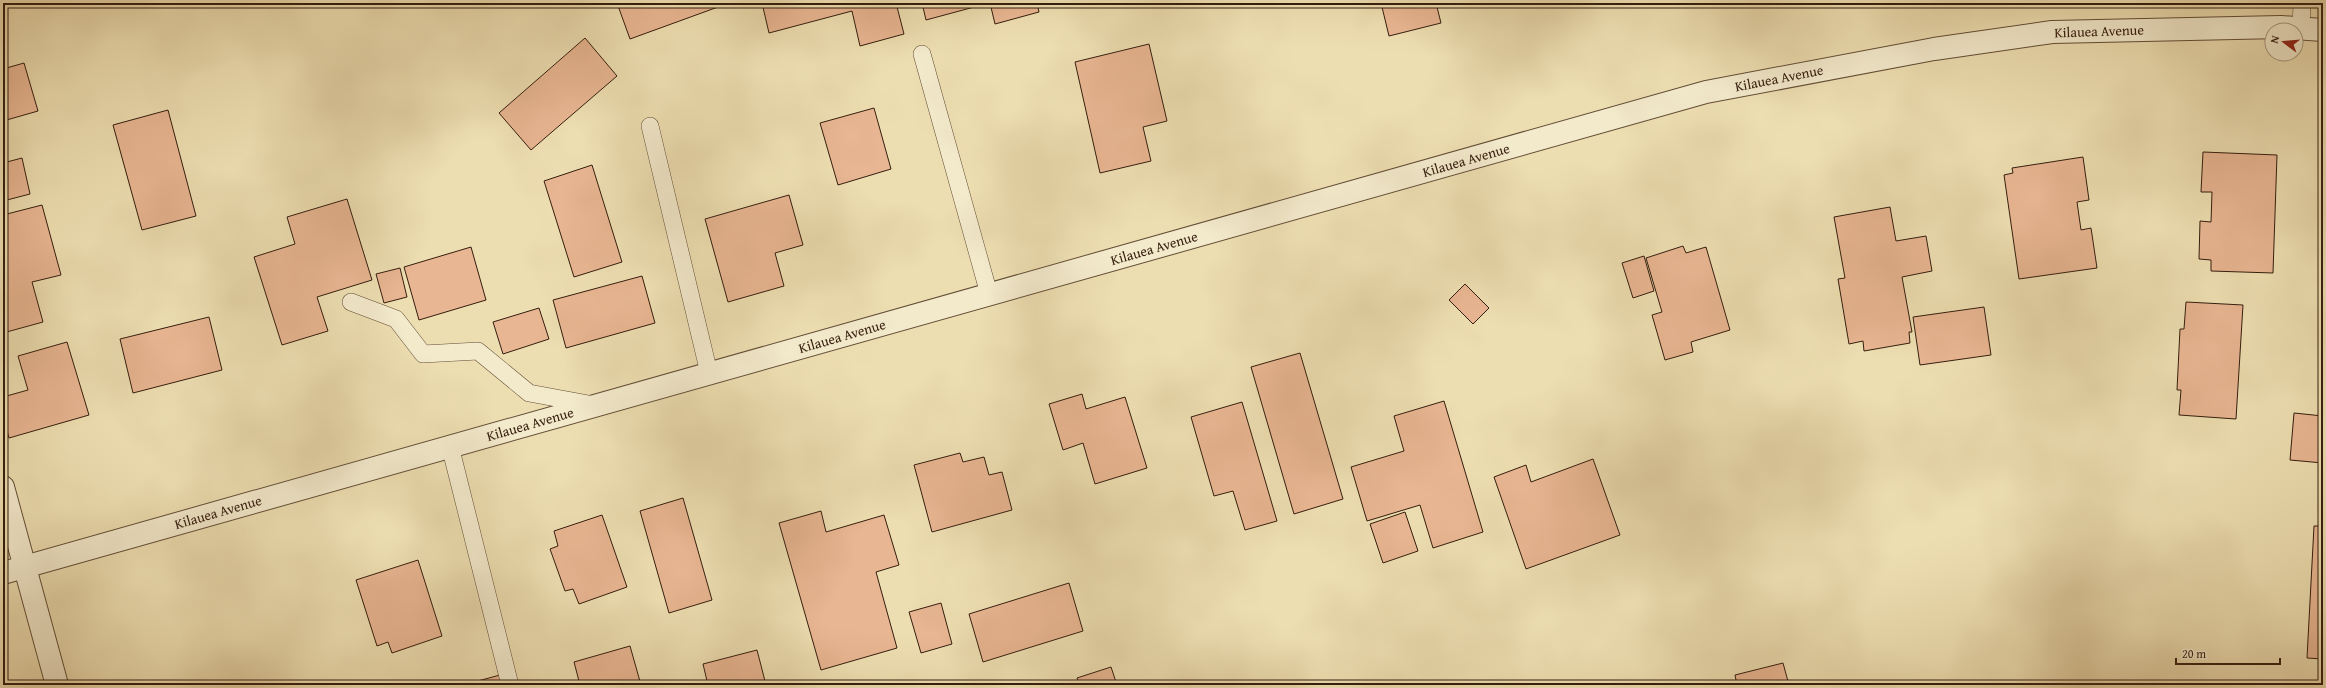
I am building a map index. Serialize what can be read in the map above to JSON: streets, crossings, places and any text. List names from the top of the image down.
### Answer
{
  "streets": {
    "street": ["Kilauea Avenue"]
  },
  "scale_bar": "20 m",
  "north": "left"
}
